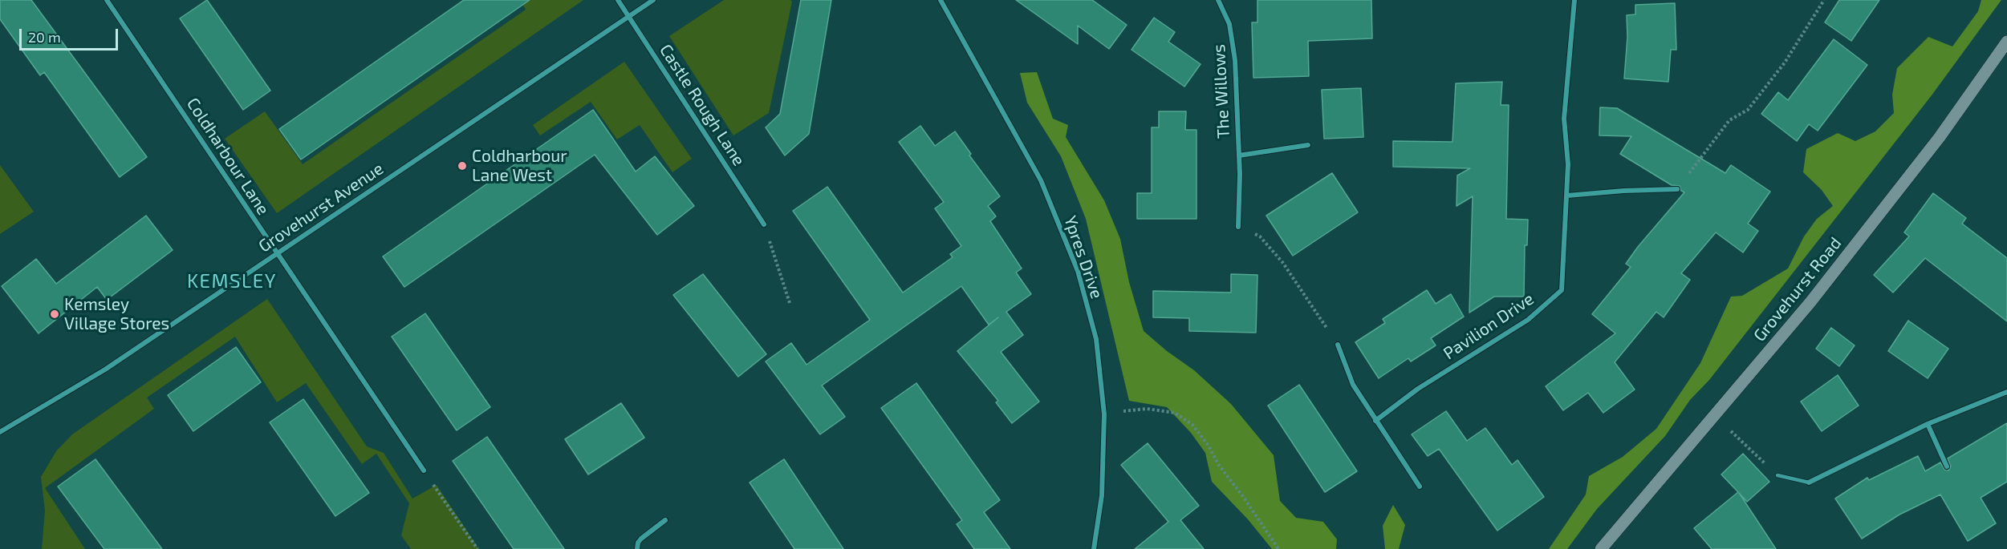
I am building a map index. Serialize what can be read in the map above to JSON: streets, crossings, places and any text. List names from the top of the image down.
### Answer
{
  "streets": {
    "street": [
      "The Willows",
      "Castle Rough Lane",
      "Coldharbour Lane",
      "Grovehurst Avenue",
      "Ypres Drive",
      "Grovehurst Road",
      "Pavilion Drive"
    ]
  },
  "crossings": [
    ["Castle Rough Lane", "Grovehurst Avenue"],
    ["Coldharbour Lane", "Grovehurst Avenue"]
  ],
  "districts": ["KEMSLEY"],
  "places": ["Coldharbour Lane West", "Kemsley Village Stores"],
  "scale_bar": "20 m"
}
